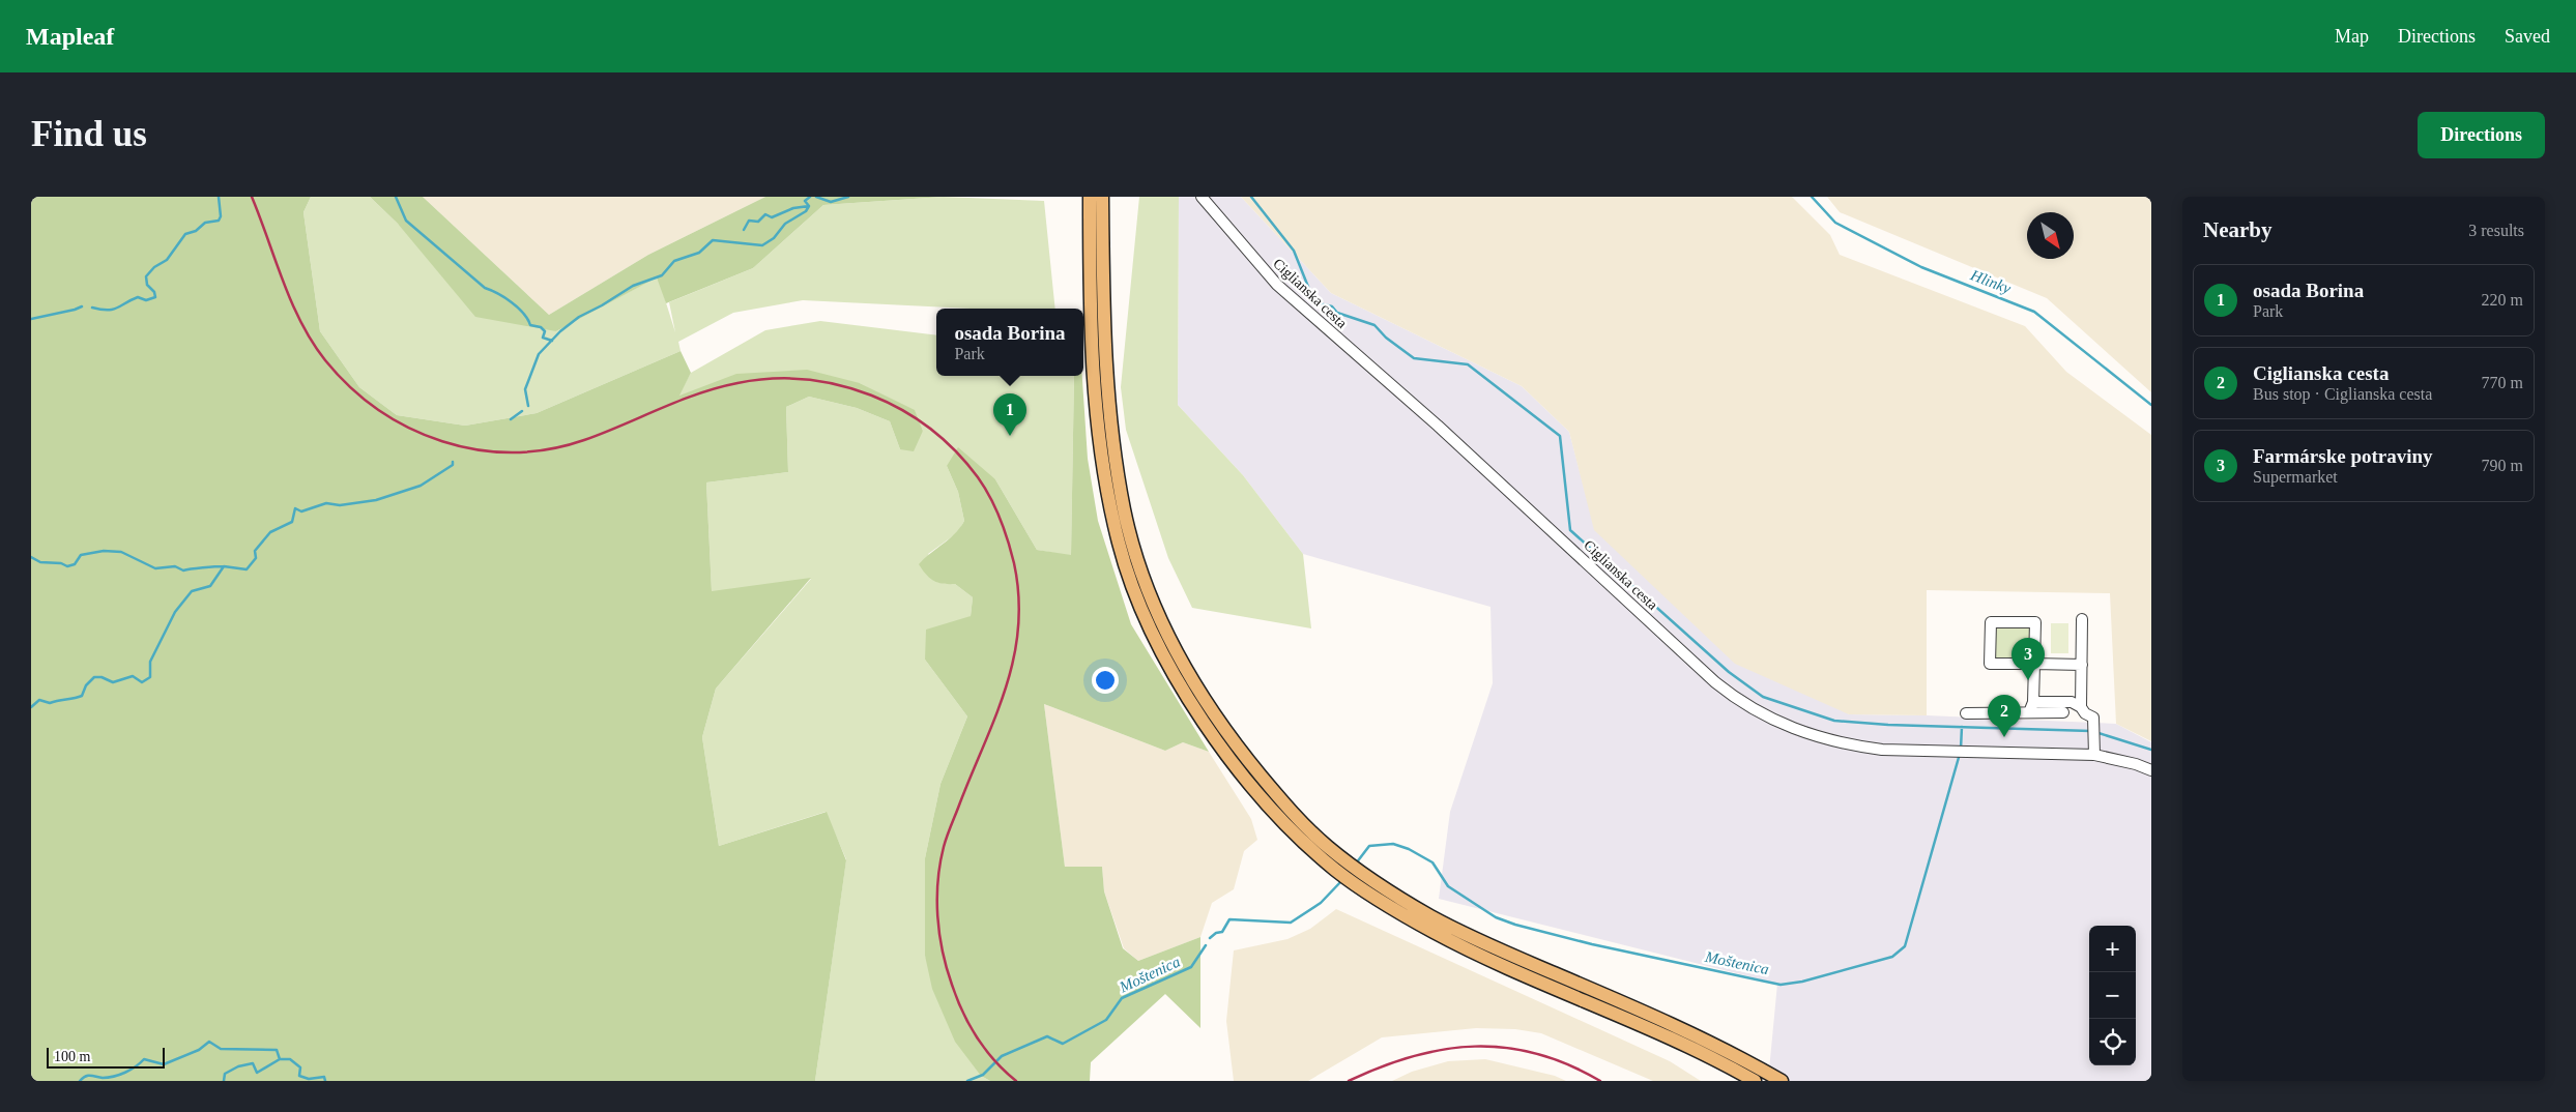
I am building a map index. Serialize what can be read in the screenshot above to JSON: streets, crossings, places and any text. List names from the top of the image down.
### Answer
{
  "streets": {
    "street": ["Ciglianska cesta"]
  },
  "water": ["Hlinky", "Moštenica"],
  "scale_bar": "100 m",
  "north": "bottom right",
  "page": {
    "header": "Mapleaf",
    "nav": ["Map", "Directions", "Saved"],
    "buttons": "Directions",
    "title": "Find us",
    "heading": ["Nearby", "3 results"],
    "list": [
      {
        "mark": "1",
        "name": "osada Borina",
        "note": "Park",
        "value": "220 m"
      },
      {
        "mark": "2",
        "name": "Ciglianska cesta",
        "note": "Bus stop · Ciglianska cesta",
        "value": "770 m"
      },
      {
        "mark": "3",
        "name": "Farmárske potraviny",
        "note": "Supermarket",
        "value": "790 m"
      }
    ],
    "popup": ["osada Borina", "Park"],
    "pins": ["1", "3", "2"],
    "map_buttons": ["+", "−"],
    "scale": "100 m"
  }
}
